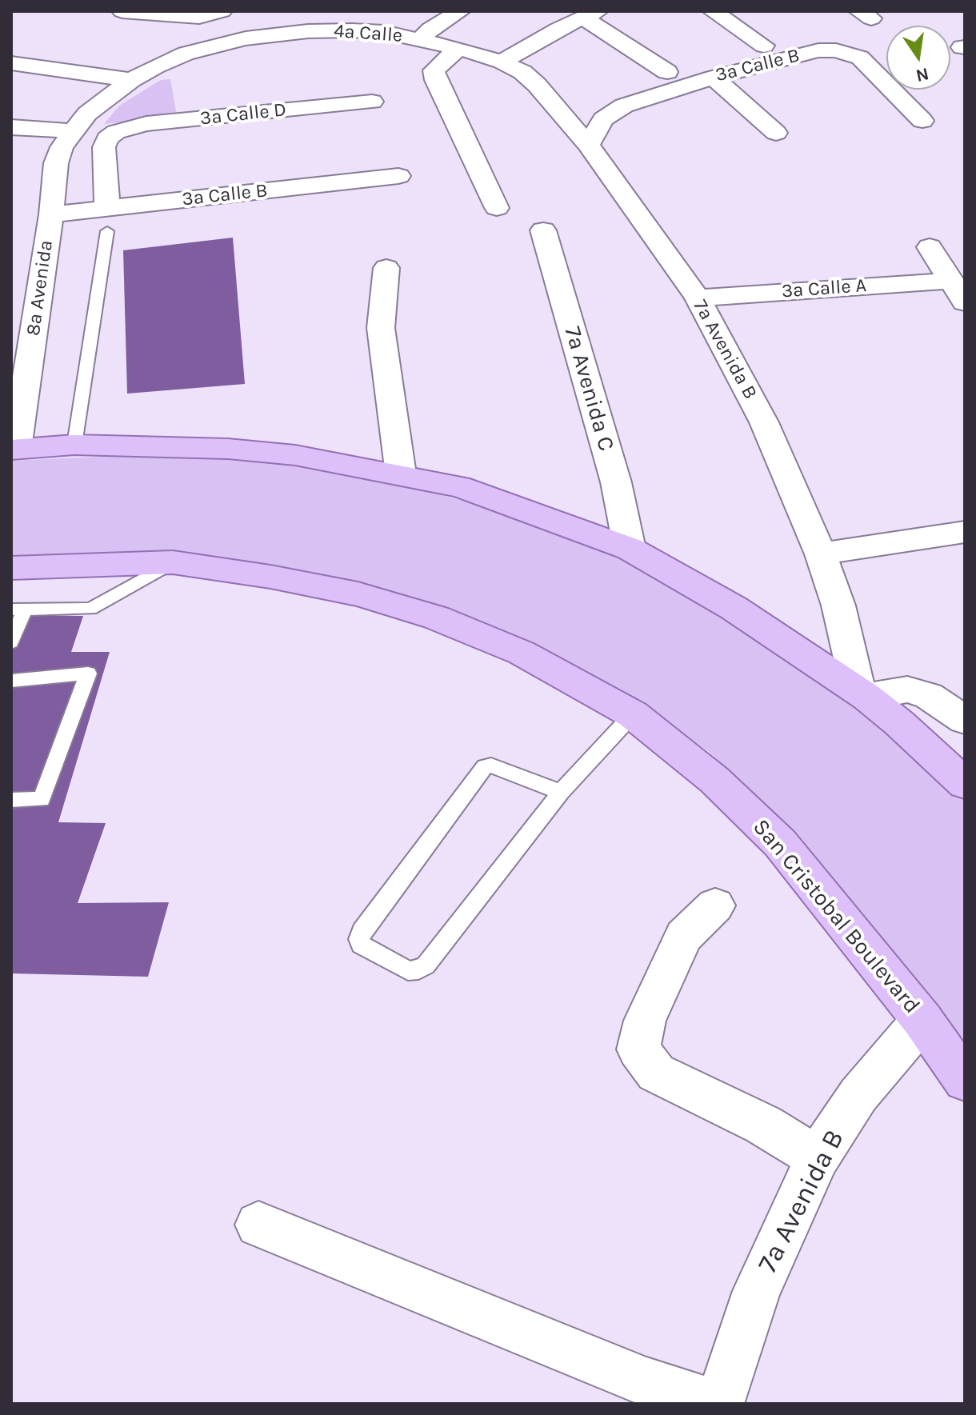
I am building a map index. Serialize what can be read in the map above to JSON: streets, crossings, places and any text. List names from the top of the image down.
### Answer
{
  "streets": {
    "main road": ["San Cristobal Boulevard"],
    "street": [
      "4a Calle",
      "3a Calle B",
      "3a Calle D",
      "8a Avenida",
      "3a Calle A",
      "7a Avenida B",
      "7a Avenida C"
    ]
  },
  "crossings": [
    ["4a Calle", "8a Avenida"],
    ["4a Calle", "7a Avenida B"],
    ["3a Calle B", "3a Calle D"],
    ["3a Calle B", "8a Avenida"],
    ["3a Calle B", "7a Avenida B"],
    ["3a Calle A", "7a Avenida B"],
    ["7a Avenida B", "San Cristobal Boulevard"]
  ],
  "north": "bottom"
}
